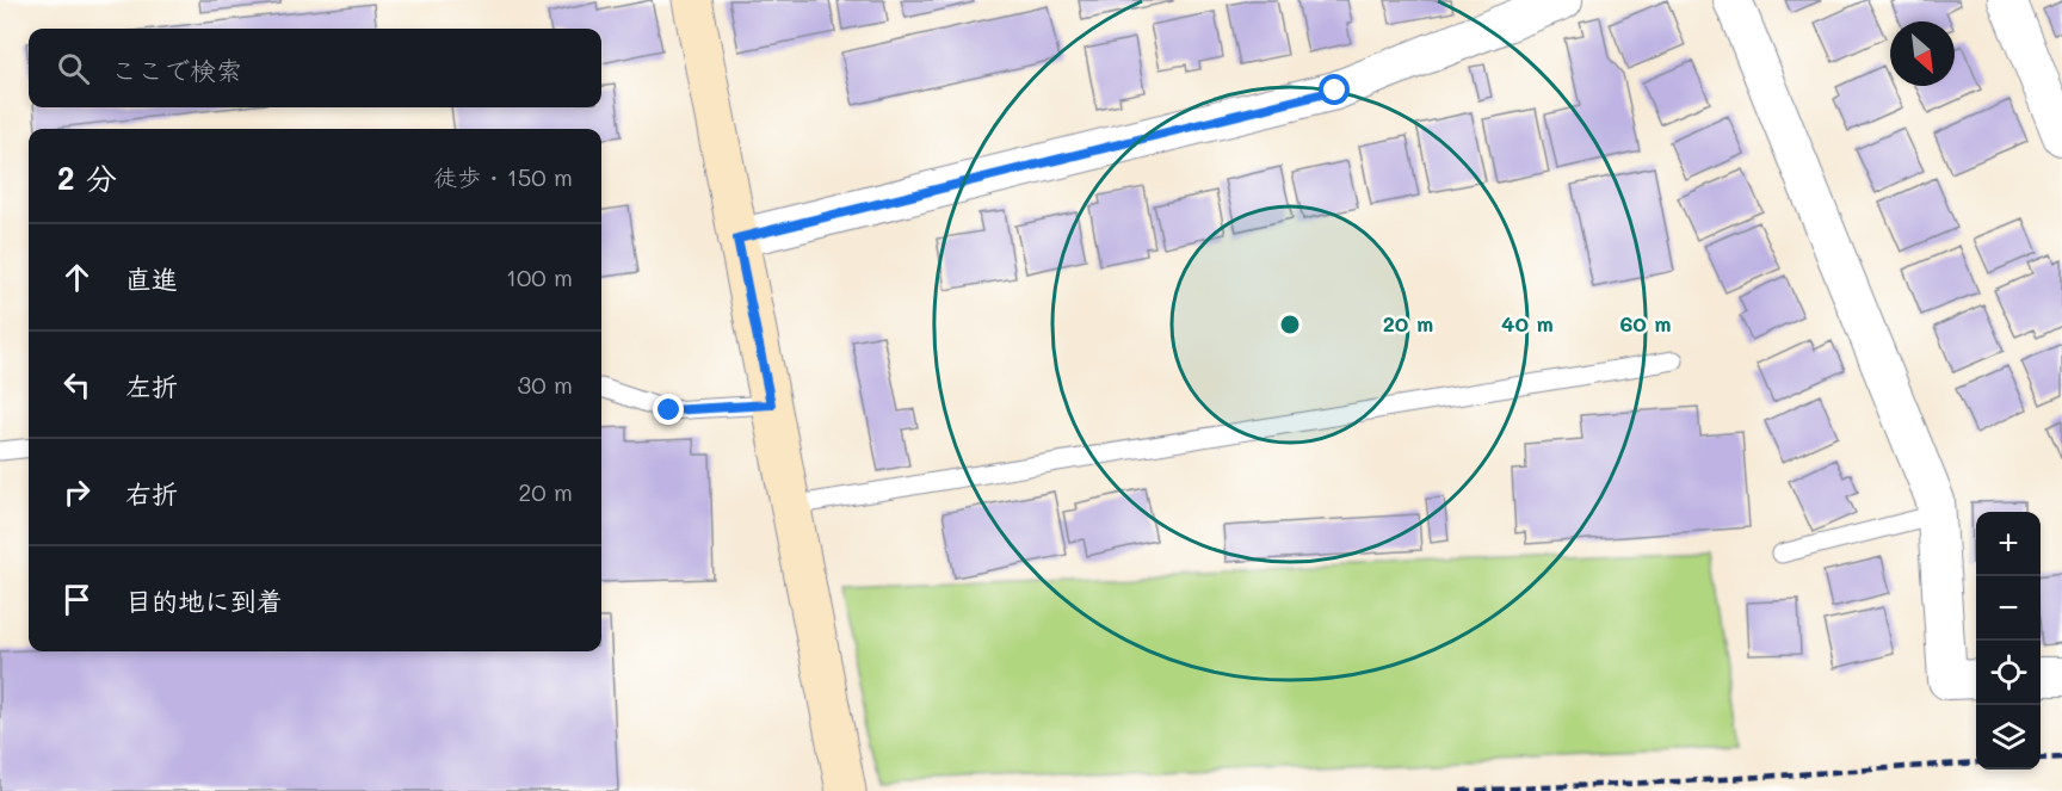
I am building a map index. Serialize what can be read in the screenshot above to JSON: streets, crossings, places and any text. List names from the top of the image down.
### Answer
{
  "north": "bottom right",
  "page": {
    "search": "ここで検索",
    "heading": ["2 分", "徒歩 · 150 m"],
    "list": [
      ["直進", "100 m"],
      ["左折", "30 m"],
      ["右折", "20 m"],
      "目的地に到着"
    ],
    "map_buttons": ["+", "−"]
  },
  "rings": ["20 m", "40 m", "60 m"]
}
